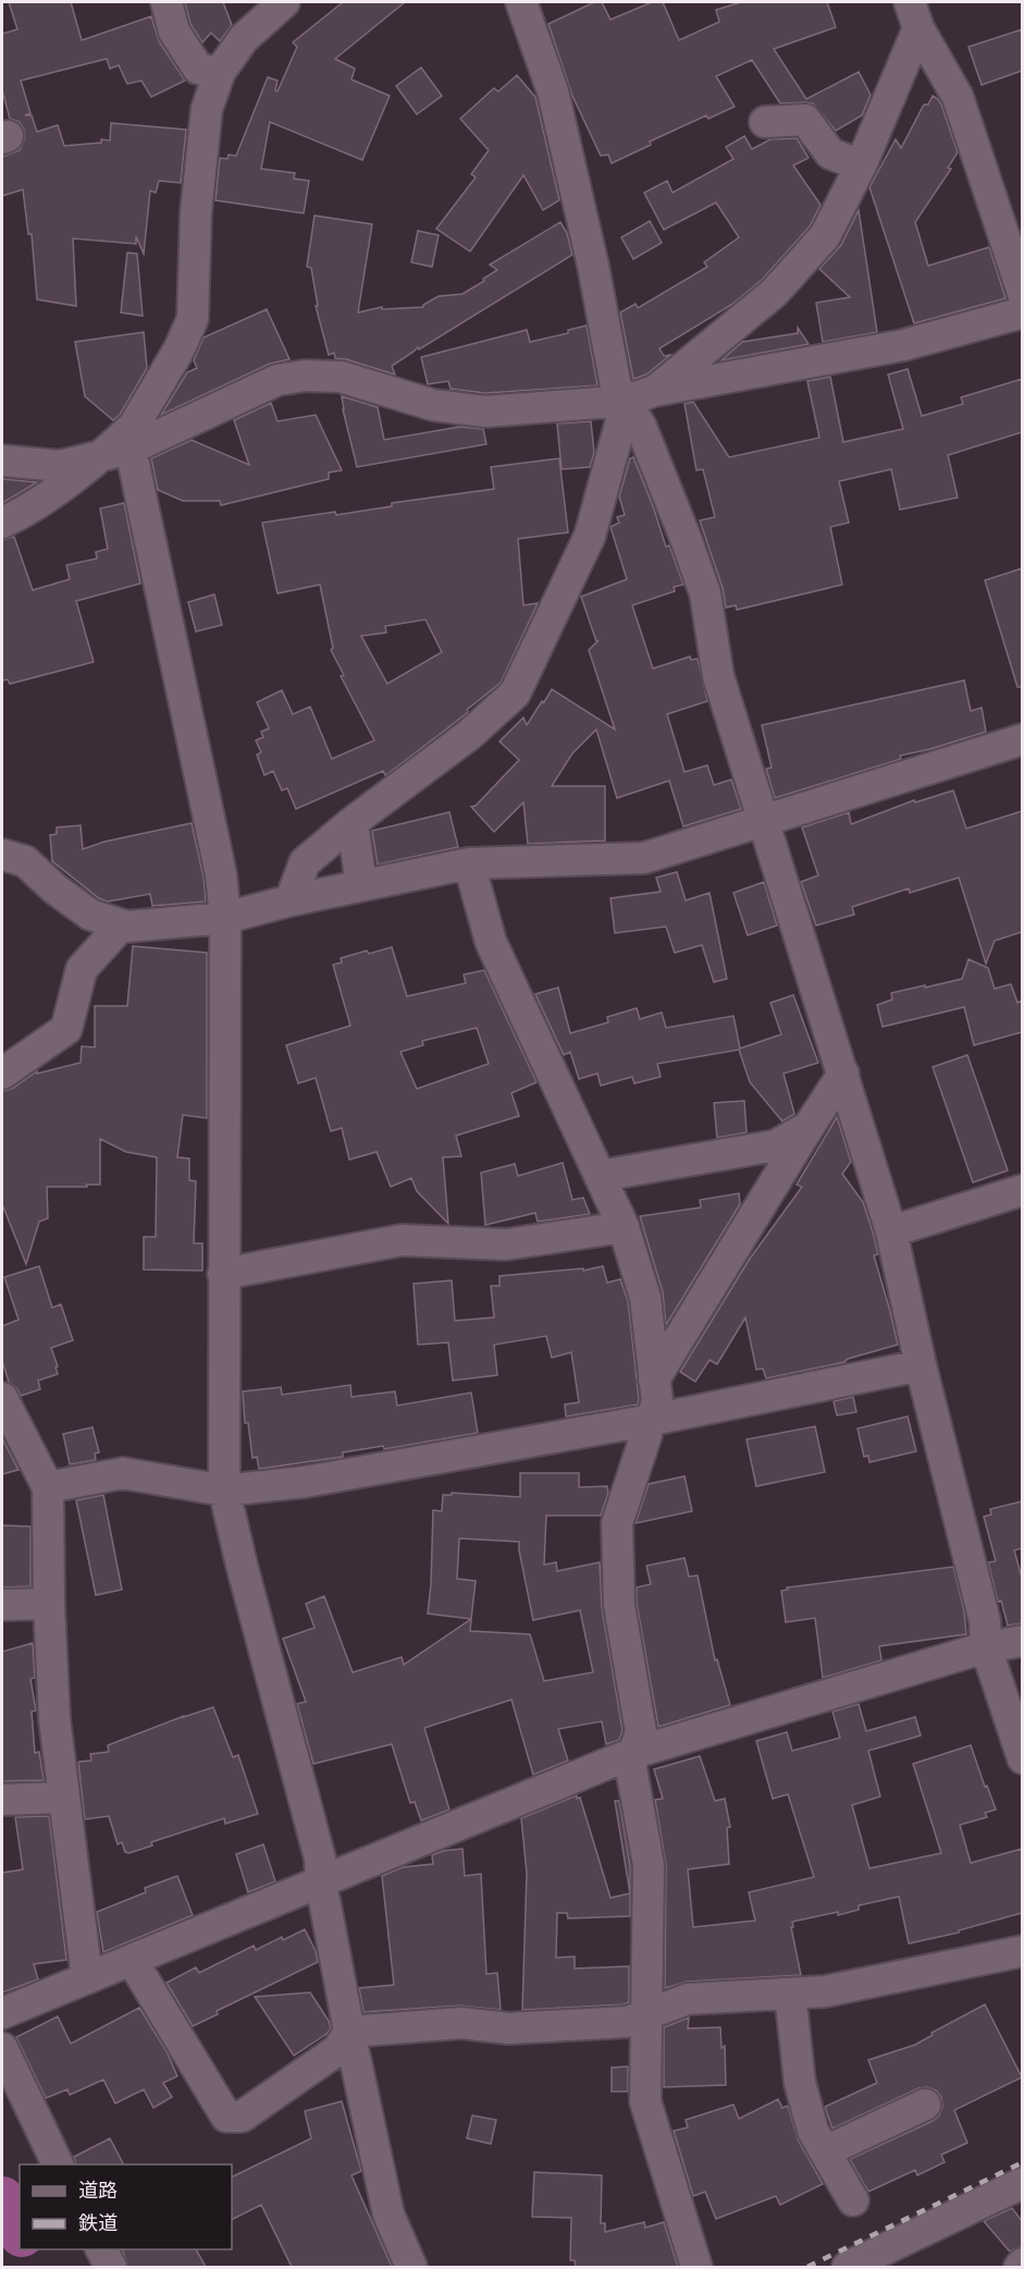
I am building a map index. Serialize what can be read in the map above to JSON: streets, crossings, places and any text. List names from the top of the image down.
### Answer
{
  "legend": ["道路", "鉄道"]
}
